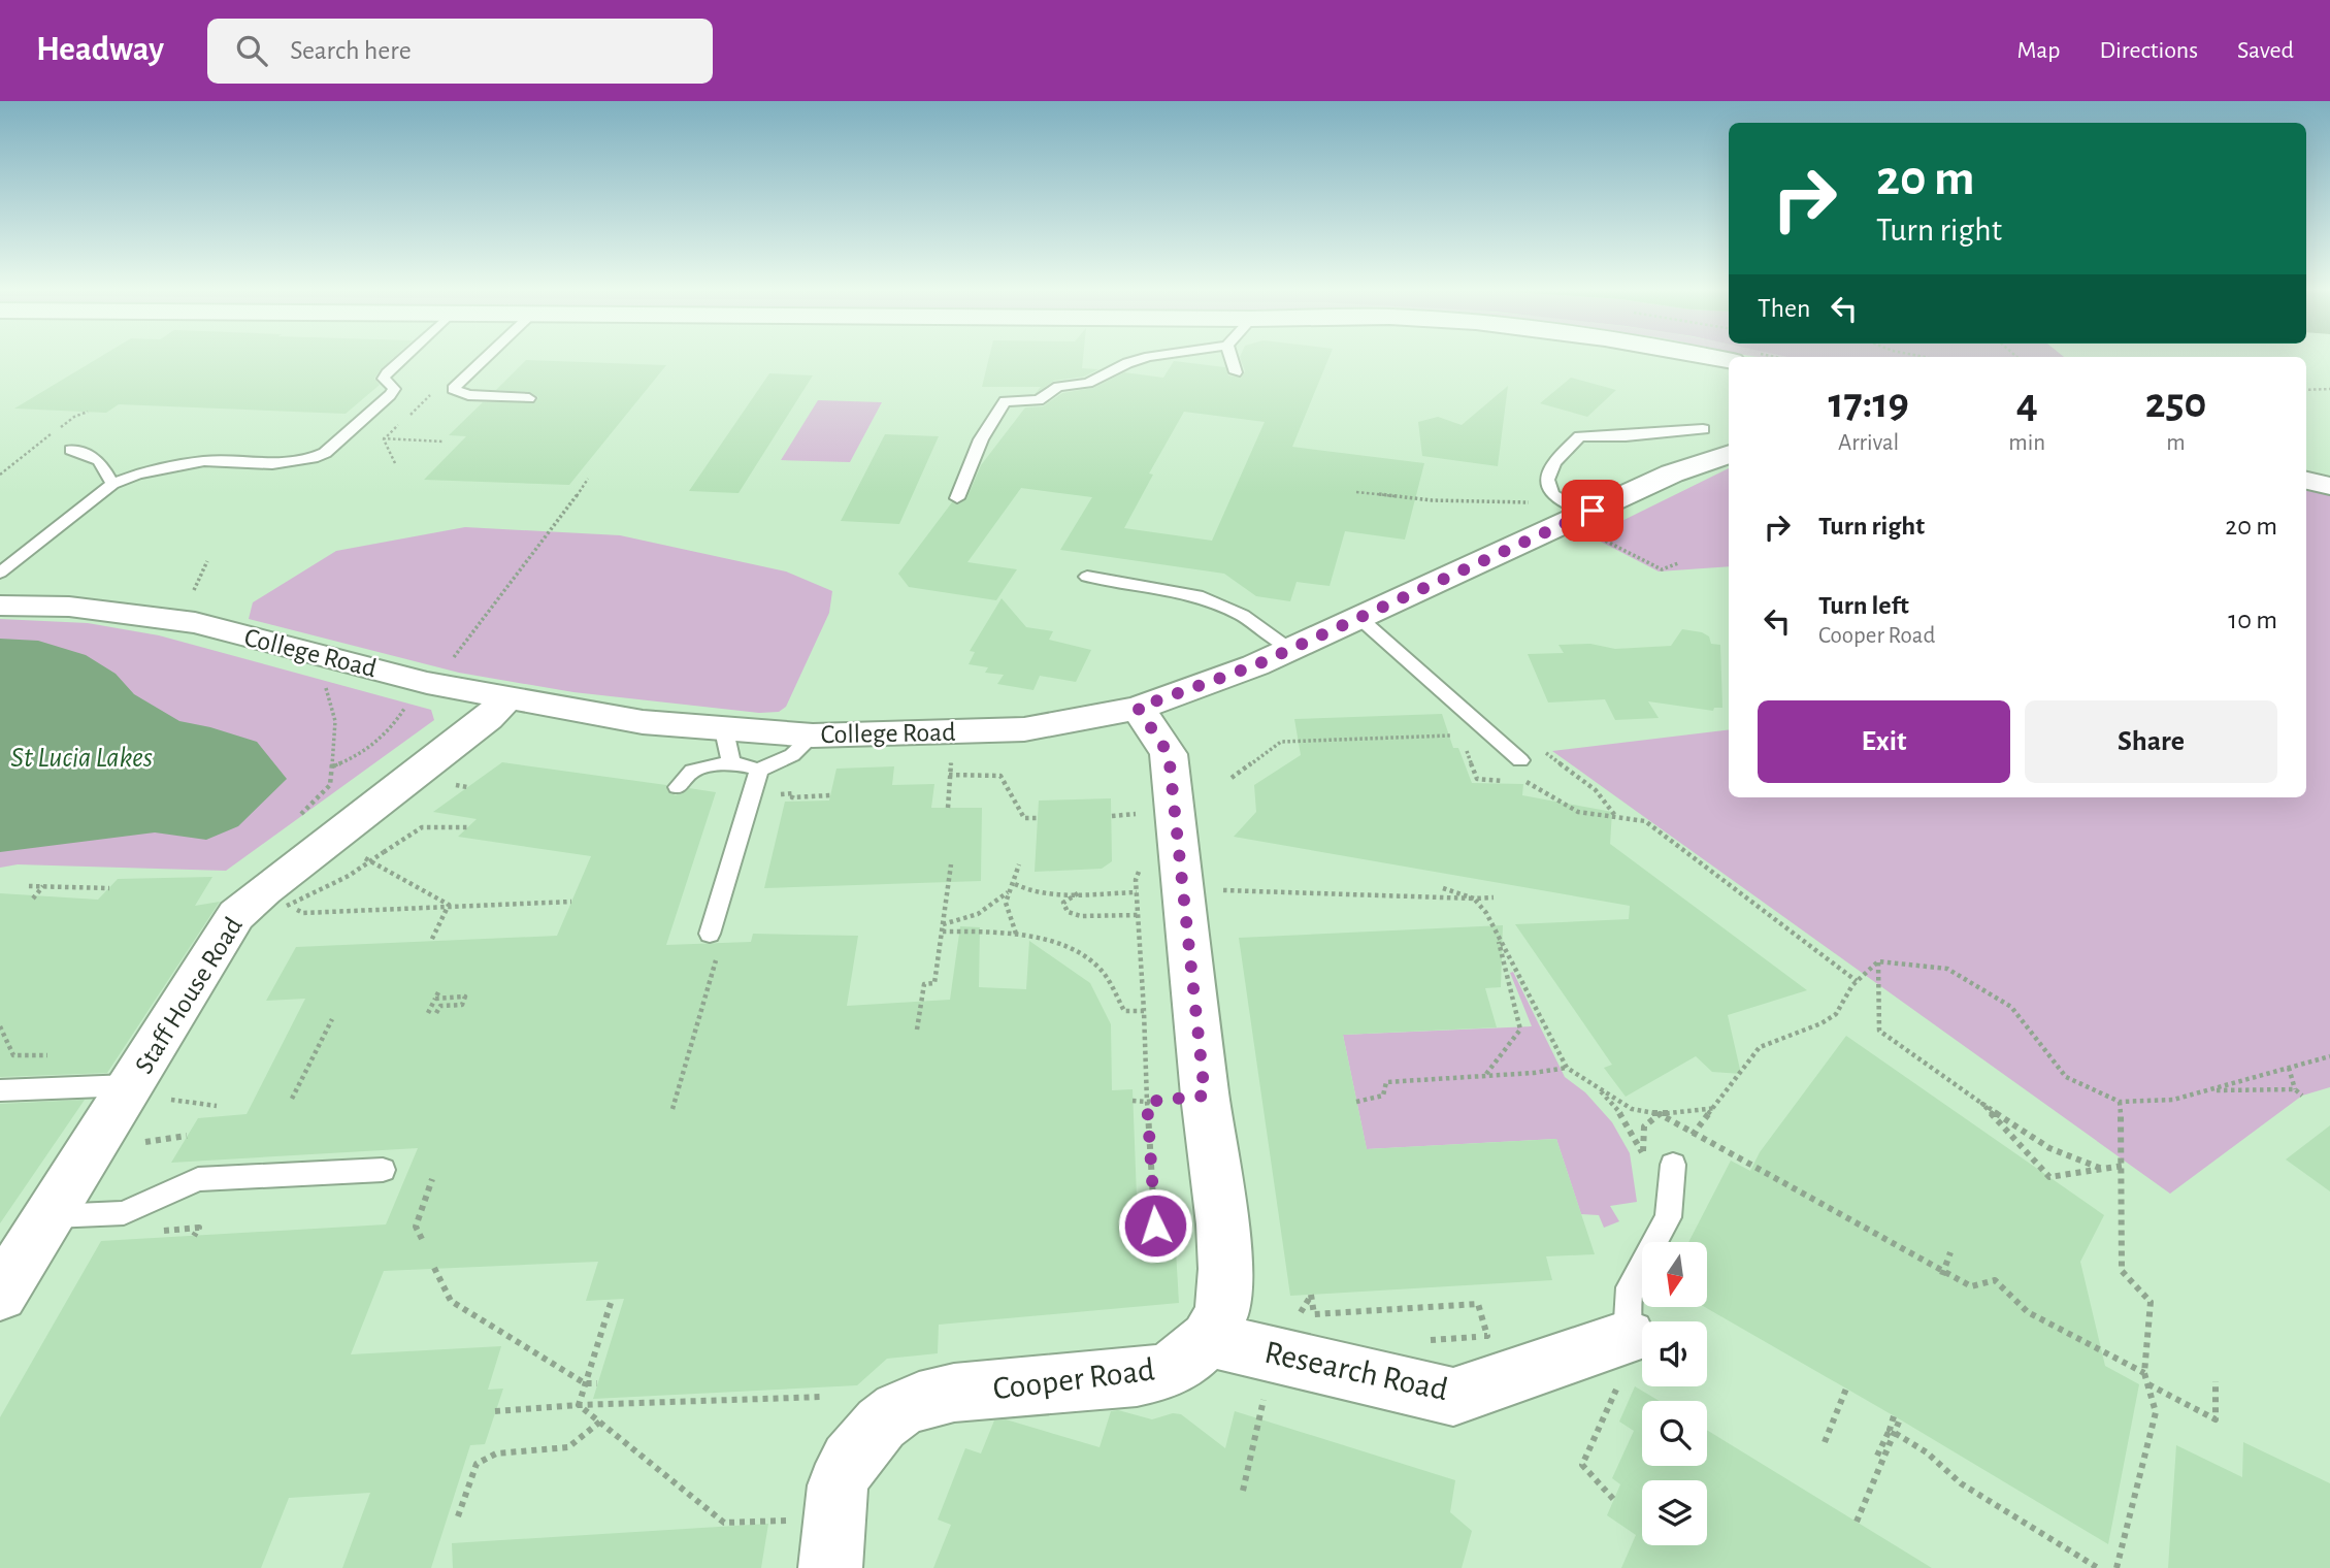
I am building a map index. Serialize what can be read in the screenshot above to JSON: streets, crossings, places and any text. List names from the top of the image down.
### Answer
{
  "streets": {
    "street": [
      "College Road",
      "Staff House Road",
      "Research Road",
      "Cooper Road"
    ]
  },
  "crossings": [
    ["College Road", "Staff House Road"],
    ["College Road", "Cooper Road"],
    ["Research Road", "Cooper Road"]
  ],
  "water": ["St Lucia Lakes"],
  "north": "bottom",
  "page": {
    "header": "Headway",
    "search": "Search here",
    "nav": ["Map", "Directions", "Saved"],
    "turn": ["20 m", "Turn right"],
    "then": "Then",
    "eta": [
      "17:19",
      "Arrival",
      "4",
      "min",
      "250",
      "m"
    ],
    "list": [
      {
        "name": "Turn right",
        "value": "20 m"
      },
      {
        "name": "Turn left",
        "note": "Cooper Road",
        "value": "10 m"
      }
    ],
    "buttons": ["Exit", "Share"]
  }
}
